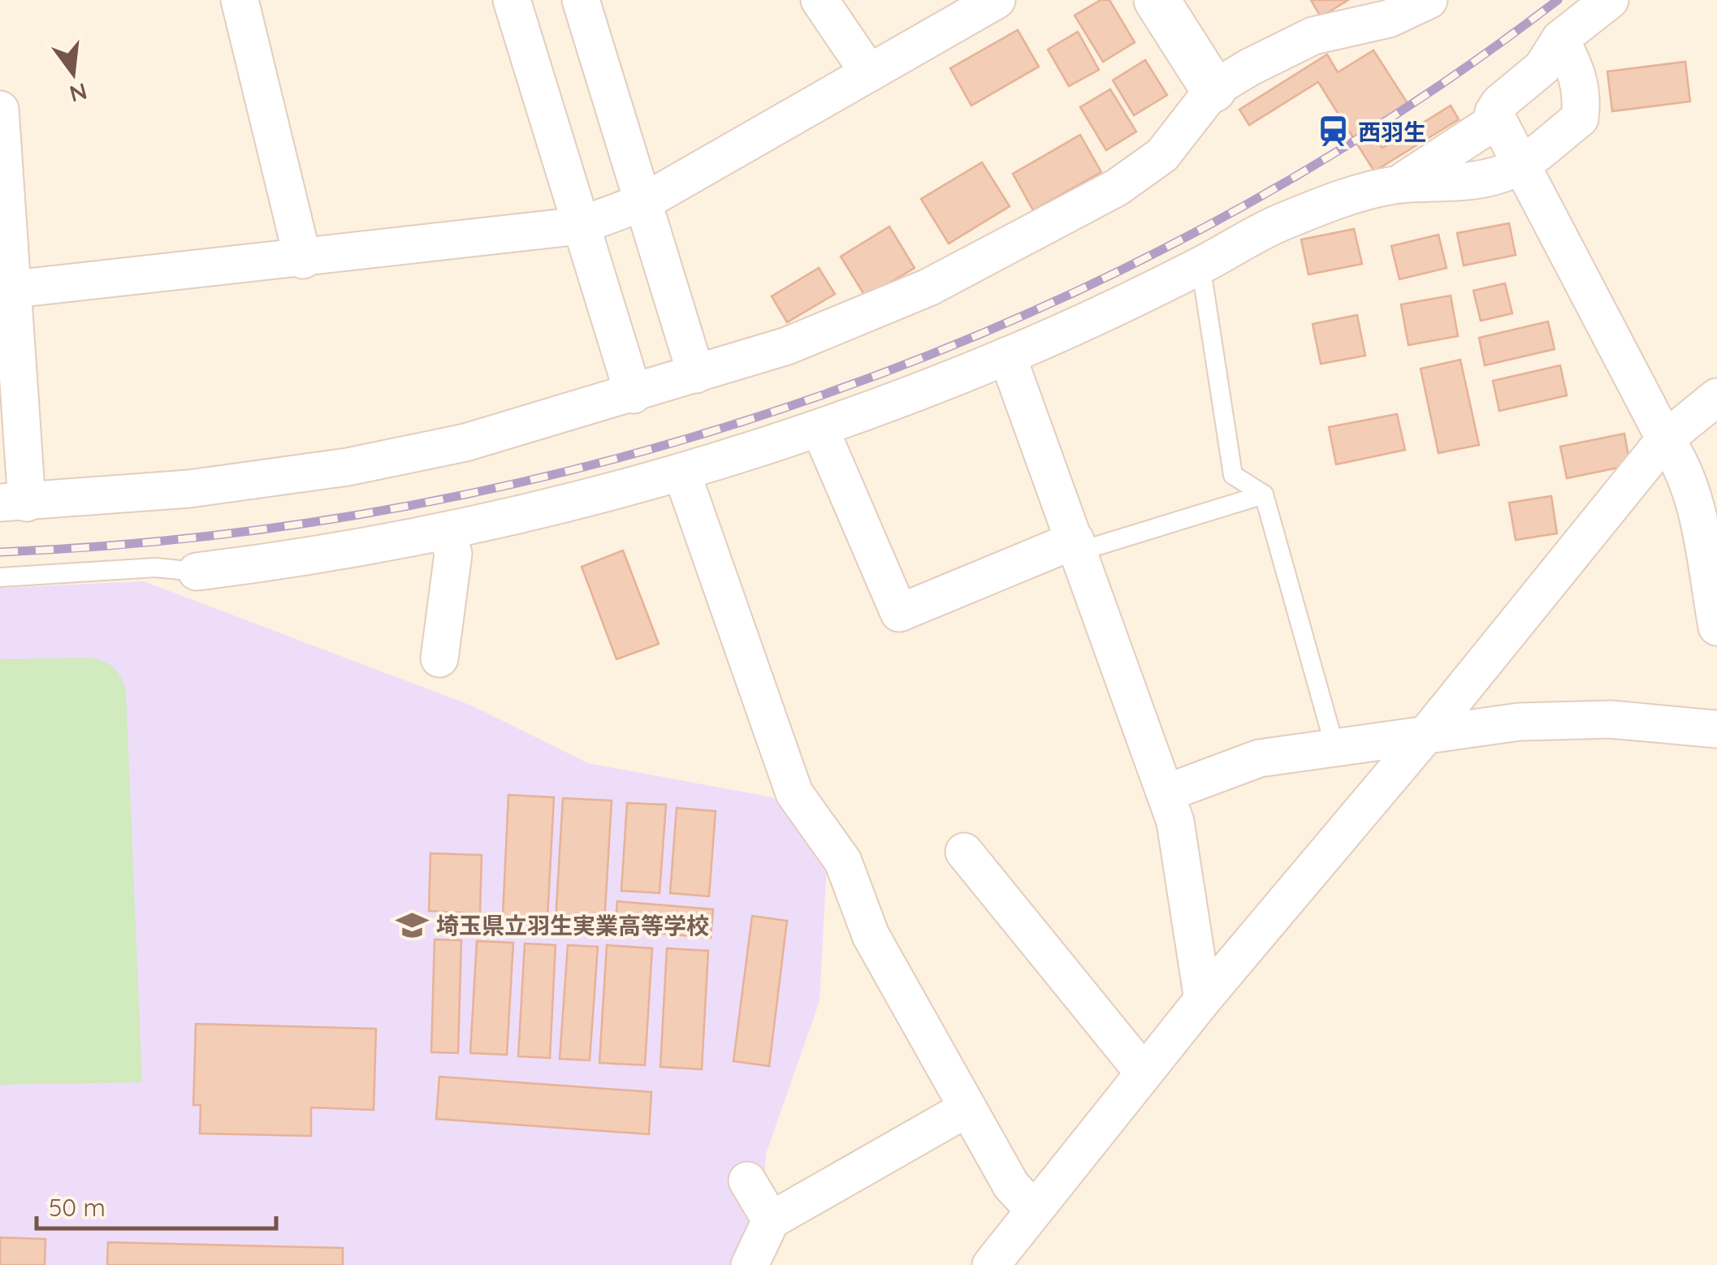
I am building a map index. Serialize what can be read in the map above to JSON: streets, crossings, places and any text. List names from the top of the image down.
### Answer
{
  "places": {
    "station": ["西羽生"],
    "school or university": ["埼玉県立羽生実業高等学校"]
  },
  "scale_bar": "50 m",
  "north": "bottom"
}
